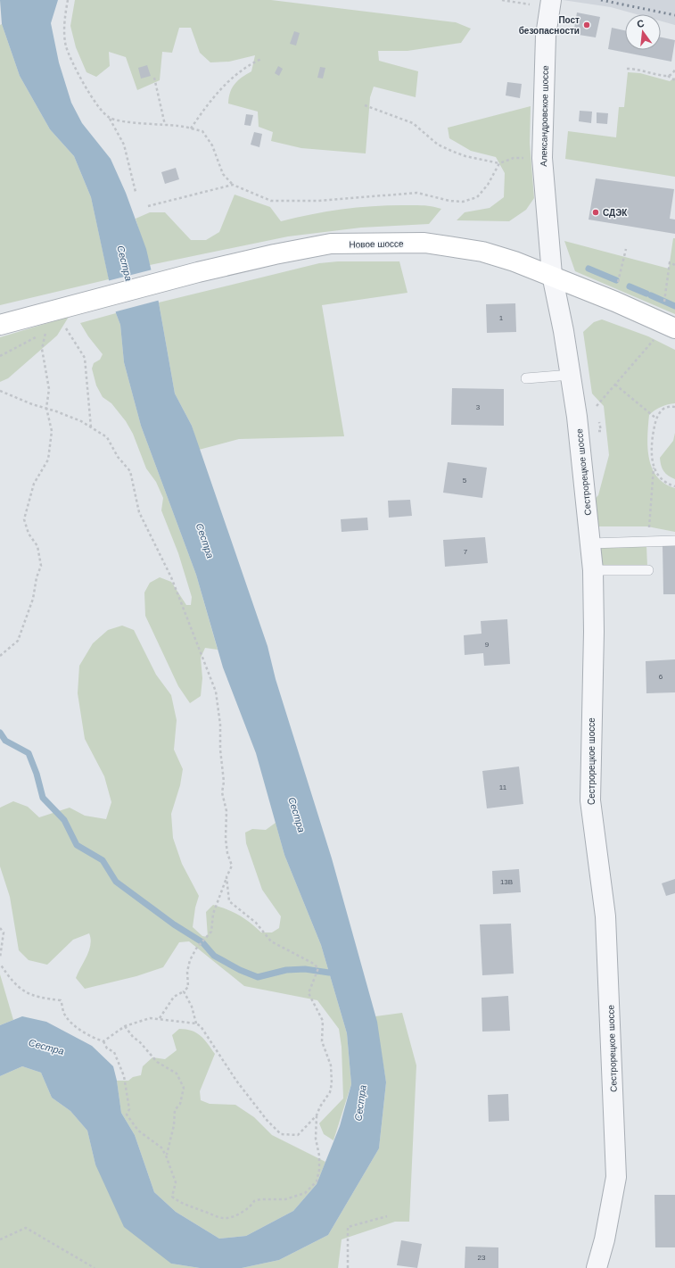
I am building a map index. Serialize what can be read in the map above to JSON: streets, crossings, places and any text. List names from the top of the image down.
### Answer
{
  "streets": {
    "main road": ["Новое шоссе"],
    "street": ["Александровское шоссе", "Сестрорецкое шоссе"]
  },
  "crossings": [
    ["Александровское шоссе", "Новое шоссе"],
    ["Александровское шоссе", "Сестрорецкое шоссе"],
    ["Новое шоссе", "Сестрорецкое шоссе"]
  ],
  "water": ["Сестра"],
  "places": ["Пост безопасности", "СДЭК"],
  "house_numbers": [
    "1",
    "3",
    "5",
    "7",
    "9",
    "6",
    "11",
    "13В",
    "23"
  ],
  "north": "top"
}
